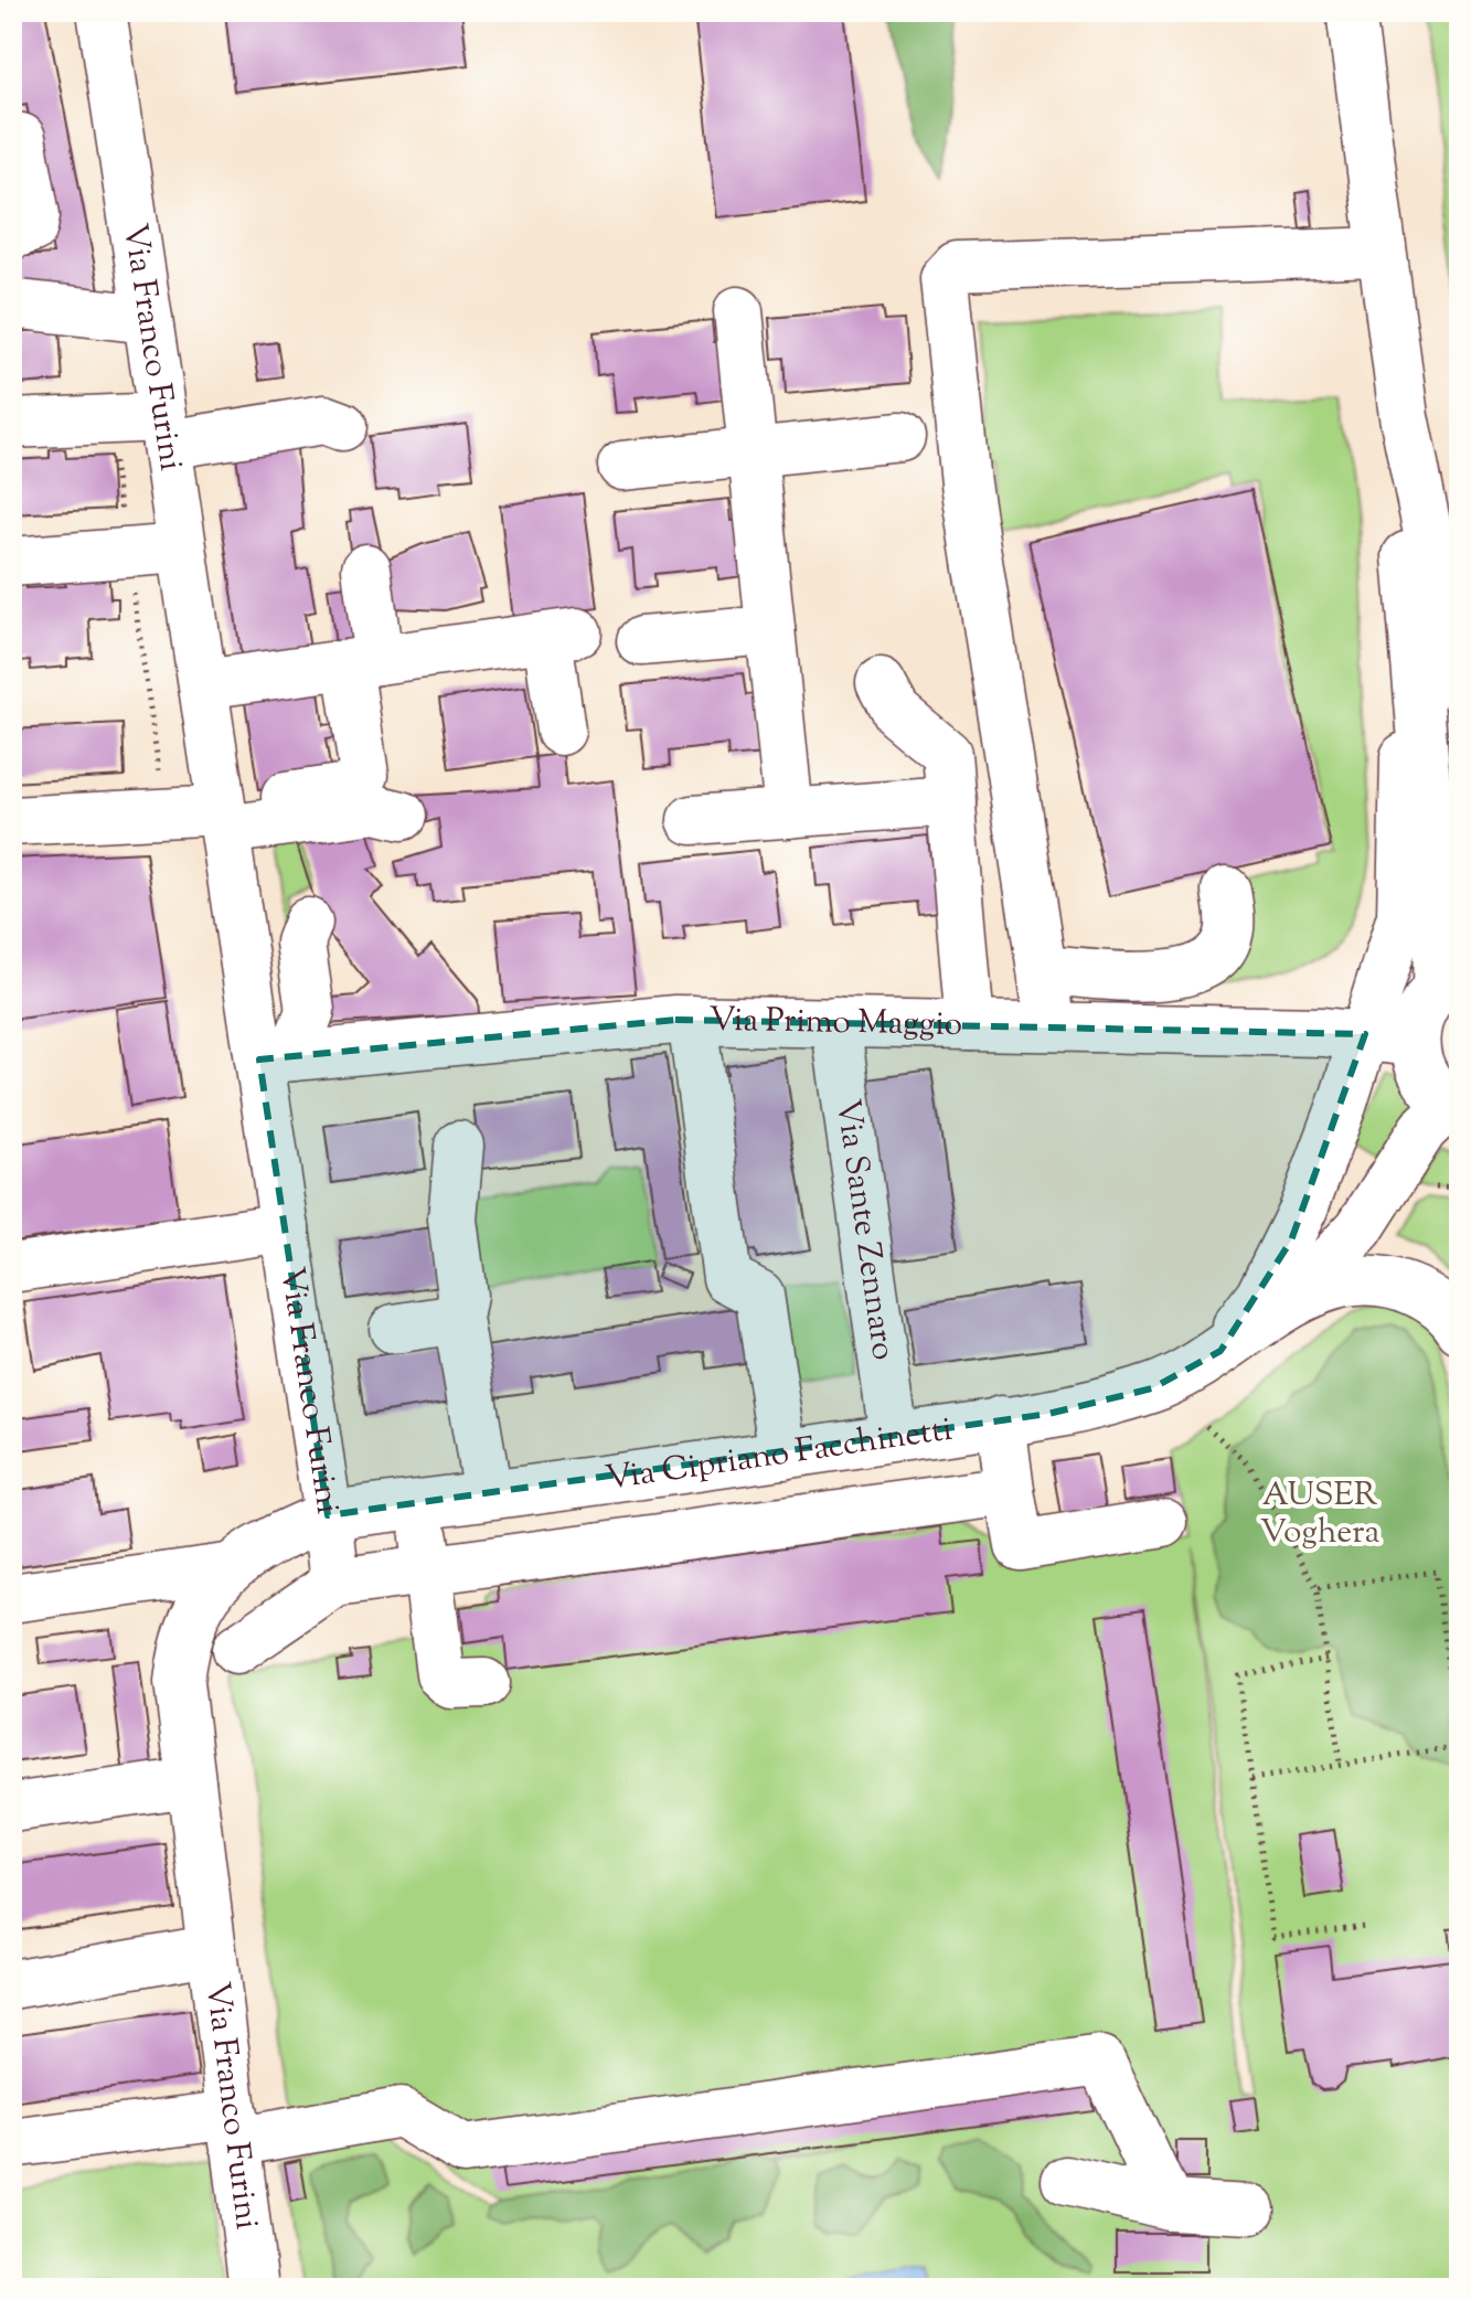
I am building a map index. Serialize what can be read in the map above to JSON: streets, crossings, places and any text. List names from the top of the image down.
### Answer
{
  "streets": {
    "street": [
      "Via Franco Furini",
      "Via Primo Maggio",
      "Via Sante Zennaro",
      "Via Cipriano Facchinetti"
    ]
  },
  "crossings": [
    ["Via Franco Furini", "Via Primo Maggio"],
    ["Via Franco Furini", "Via Cipriano Facchinetti"],
    ["Via Primo Maggio", "Via Sante Zennaro"],
    ["Via Primo Maggio", "Via Cipriano Facchinetti"],
    ["Via Sante Zennaro", "Via Cipriano Facchinetti"]
  ],
  "parks": ["AUSER Voghera"]
}
